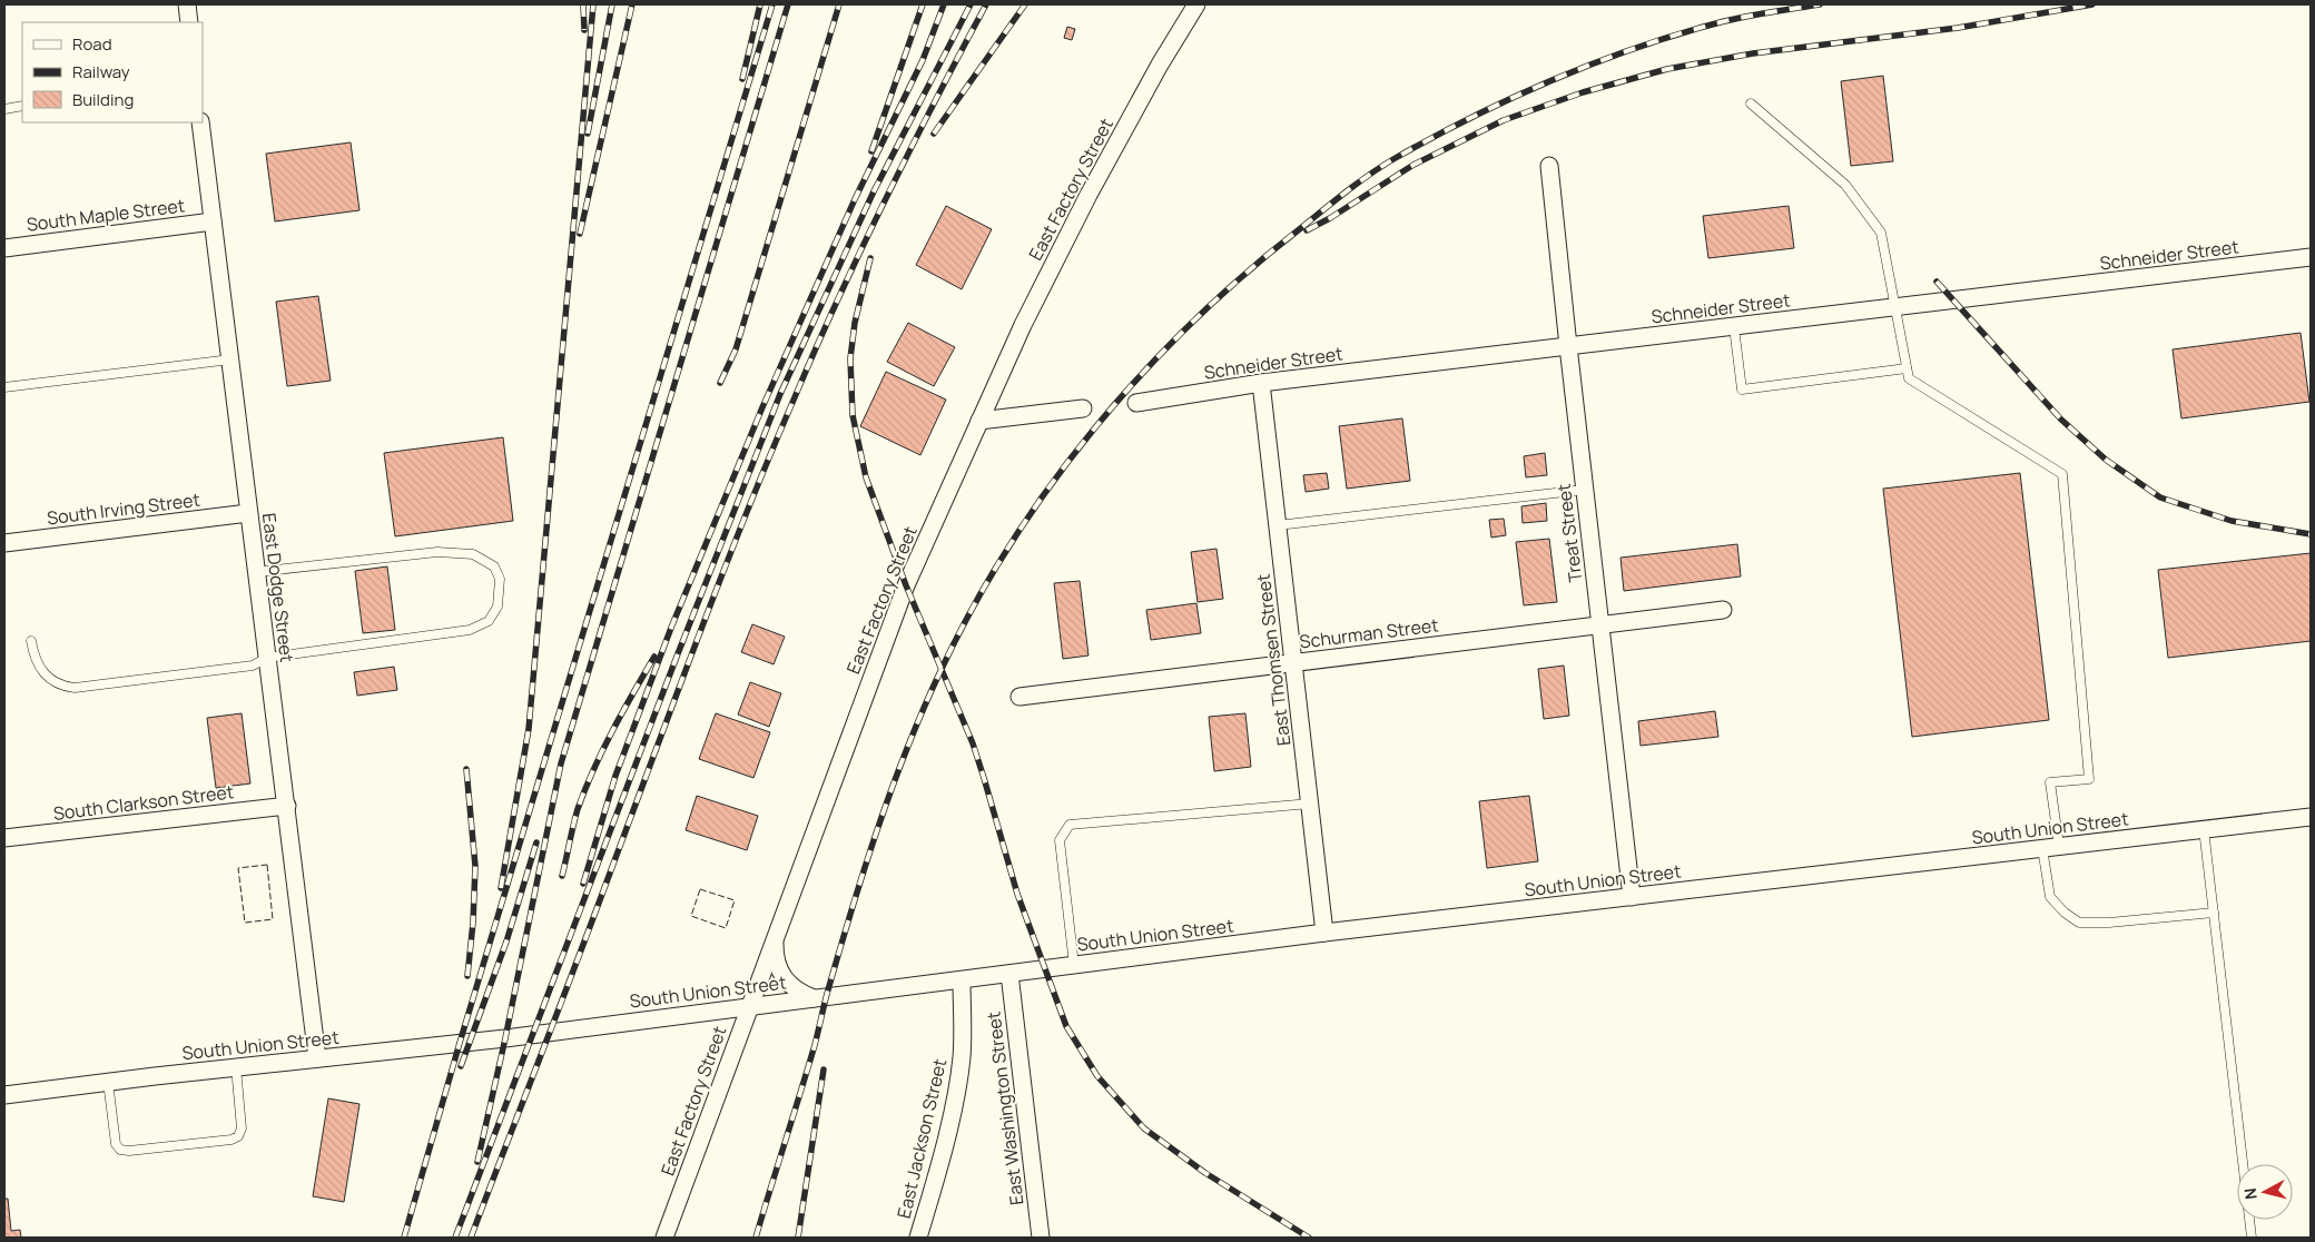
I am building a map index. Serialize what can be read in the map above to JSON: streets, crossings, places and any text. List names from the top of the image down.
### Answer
{
  "streets": {
    "street": [
      "East Factory Street",
      "South Maple Street",
      "Schneider Street",
      "South Irving Street",
      "Treat Street",
      "East Dodge Street",
      "Schurman Street",
      "East Thomsen Street",
      "South Clarkson Street",
      "South Union Street",
      "East Washington Street",
      "East Jackson Street"
    ]
  },
  "crossings": [
    ["East Factory Street", "South Union Street"],
    ["South Maple Street", "East Dodge Street"],
    ["Schneider Street", "Treat Street"],
    ["Schneider Street", "East Thomsen Street"],
    ["South Irving Street", "East Dodge Street"],
    ["Treat Street", "Schurman Street"],
    ["Treat Street", "South Union Street"],
    ["East Dodge Street", "South Clarkson Street"],
    ["East Dodge Street", "South Union Street"],
    ["Schurman Street", "East Thomsen Street"],
    ["East Thomsen Street", "South Union Street"],
    ["South Union Street", "East Washington Street"],
    ["South Union Street", "East Jackson Street"]
  ],
  "legend": ["Road", "Railway", "Building"],
  "north": "left"
}
